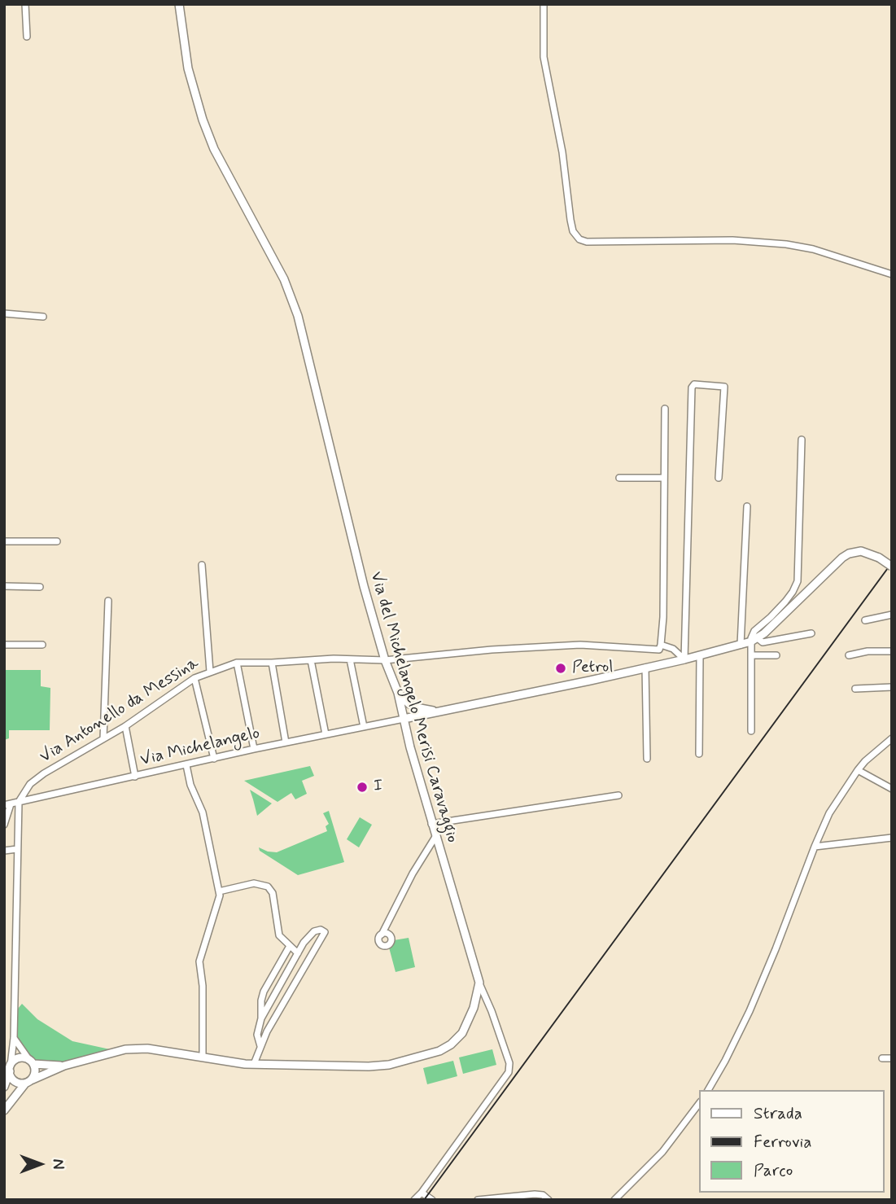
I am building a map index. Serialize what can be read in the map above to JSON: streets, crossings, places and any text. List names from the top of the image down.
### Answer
{
  "streets": {
    "street": ["Via del Michelangelo Merisi Caravaggio", "Via Antonello da Messina", "Via Michelangelo"]
  },
  "crossings": [
    ["Via del Michelangelo Merisi Caravaggio", "Via Antonello da Messina"],
    ["Via del Michelangelo Merisi Caravaggio", "Via Michelangelo"],
    ["Via Antonello da Messina", "Via Michelangelo"]
  ],
  "places": ["Petrol", "I"],
  "legend": ["Strada", "Ferrovia", "Parco"],
  "north": "right"
}
